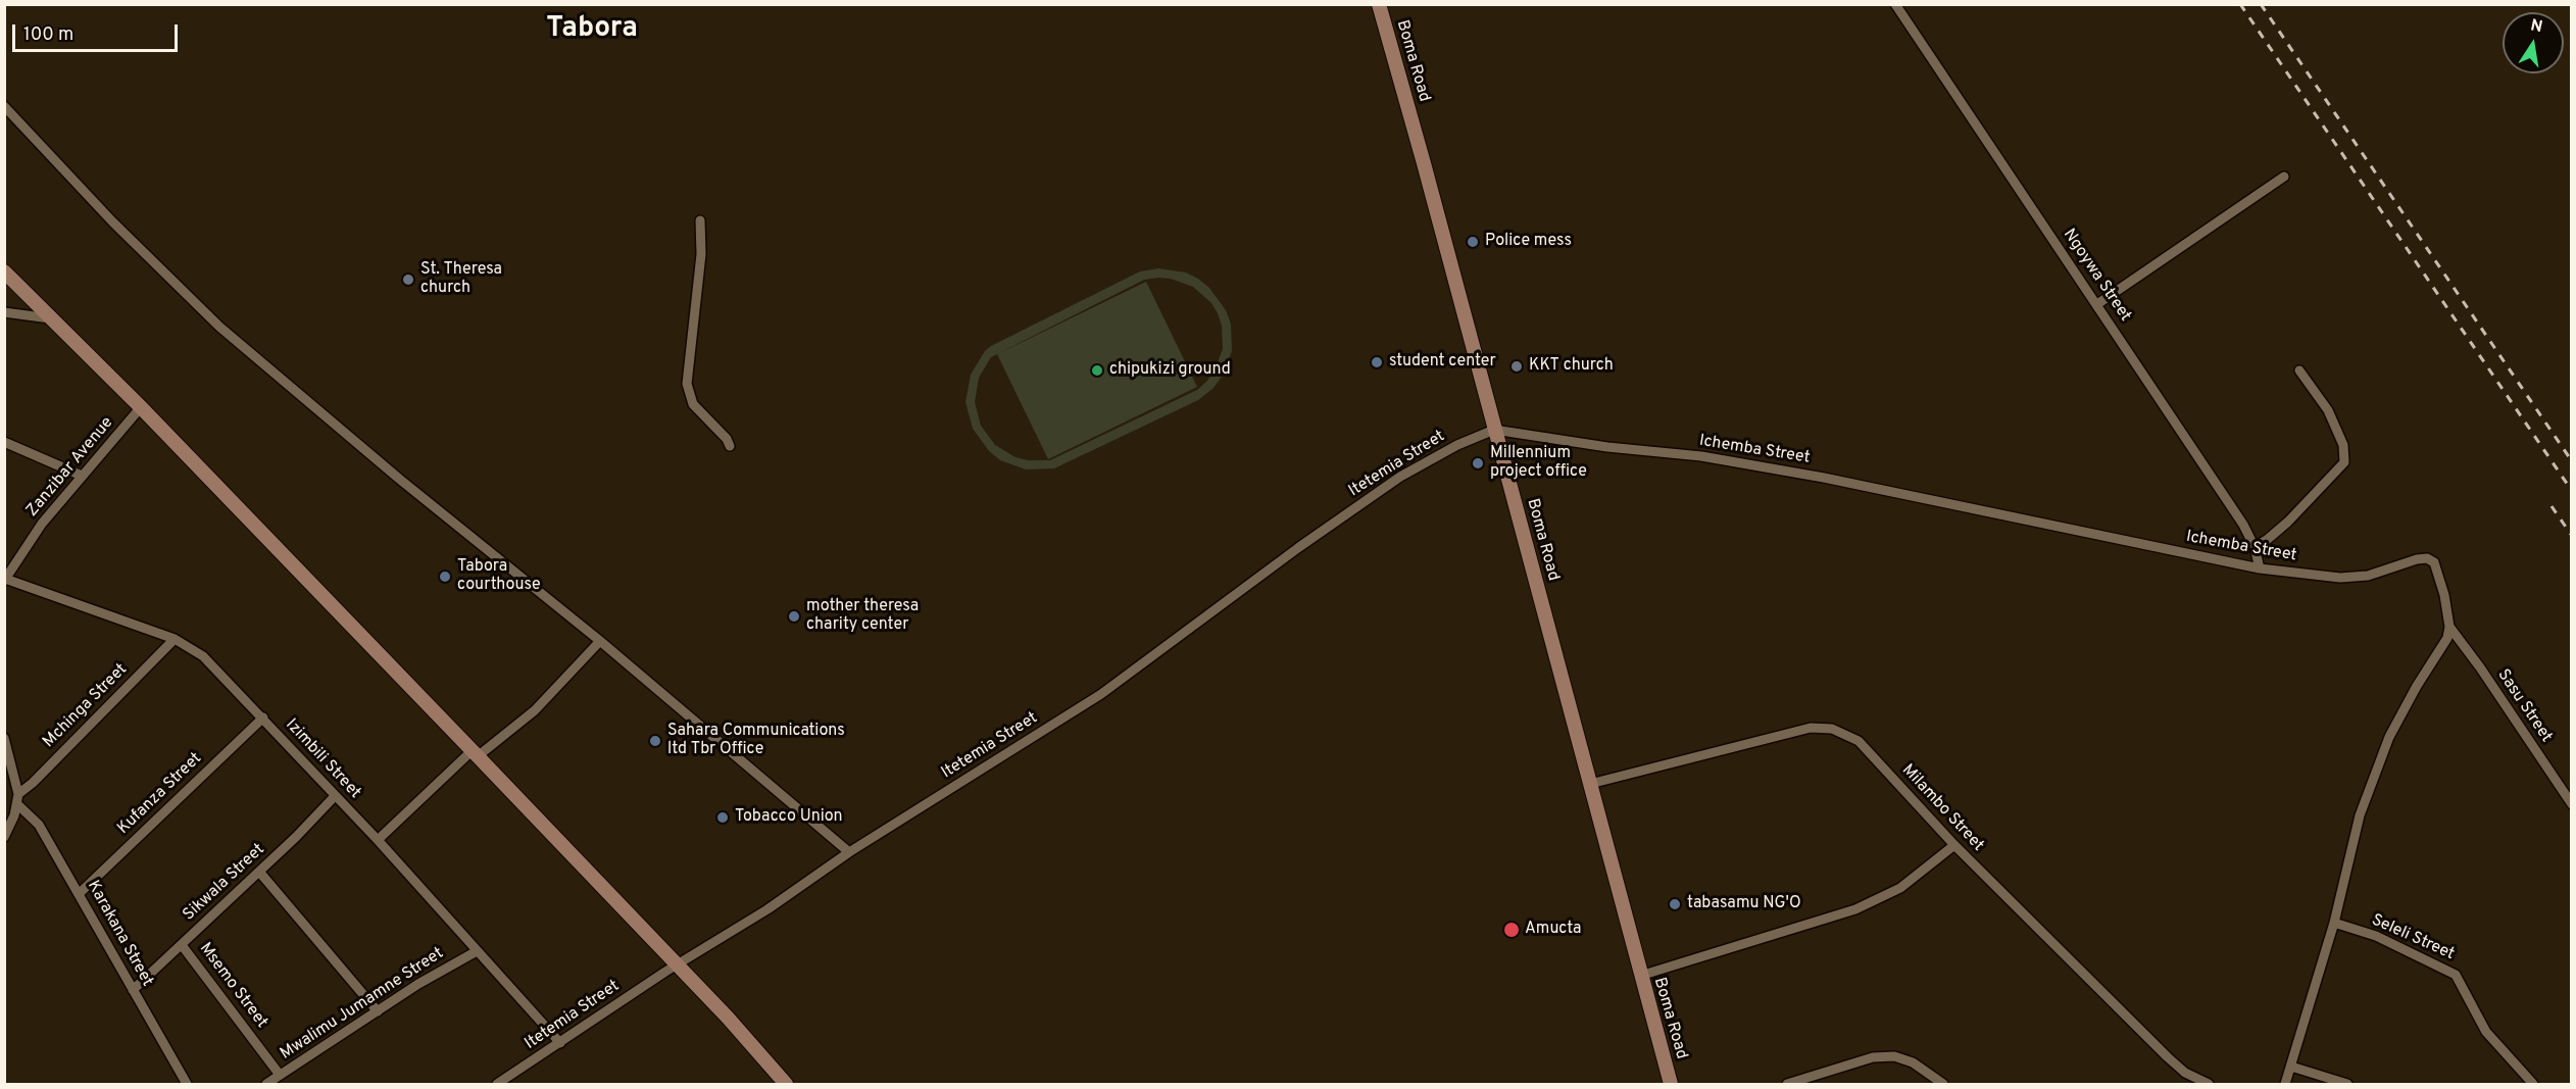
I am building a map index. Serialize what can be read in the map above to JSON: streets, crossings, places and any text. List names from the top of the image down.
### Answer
{
  "streets": {
    "main road": ["Boma Road"],
    "street": [
      "Ngoywa Street",
      "Ichemba Street",
      "Itetemia Street",
      "Zanzibar Avenue",
      "Mchinga Street",
      "Sasu Street",
      "Izimbili Street",
      "Kufanza Street",
      "Milambo Street",
      "Sikwala Street",
      "Karakana Street",
      "Seleli Street",
      "Msemo Street",
      "Mwalimu Jumamne Street"
    ]
  },
  "crossings": [
    ["Boma Road", "Ichemba Street"],
    ["Boma Road", "Itetemia Street"],
    ["Boma Road", "Milambo Street"],
    ["Ngoywa Street", "Ichemba Street"],
    ["Ichemba Street", "Itetemia Street"],
    ["Ichemba Street", "Sasu Street"],
    ["Itetemia Street", "Izimbili Street"],
    ["Zanzibar Avenue", "Izimbili Street"],
    ["Mchinga Street", "Izimbili Street"],
    ["Izimbili Street", "Kufanza Street"],
    ["Izimbili Street", "Sikwala Street"],
    ["Izimbili Street", "Mwalimu Jumamne Street"],
    ["Kufanza Street", "Karakana Street"],
    ["Sikwala Street", "Karakana Street"],
    ["Sikwala Street", "Msemo Street"],
    ["Msemo Street", "Mwalimu Jumamne Street"]
  ],
  "districts": ["Tabora"],
  "places": [
    "Police mess",
    "St. Theresa church",
    "student center",
    "KKT church",
    "chipukizi ground",
    "Millennium project office",
    "Tabora courthouse",
    "mother theresa charity center",
    "Sahara Communications ltd Tbr Office",
    "Tobacco Union",
    "tabasamu NG'O",
    "Amucta"
  ],
  "scale_bar": "100 m",
  "north": "top"
}
